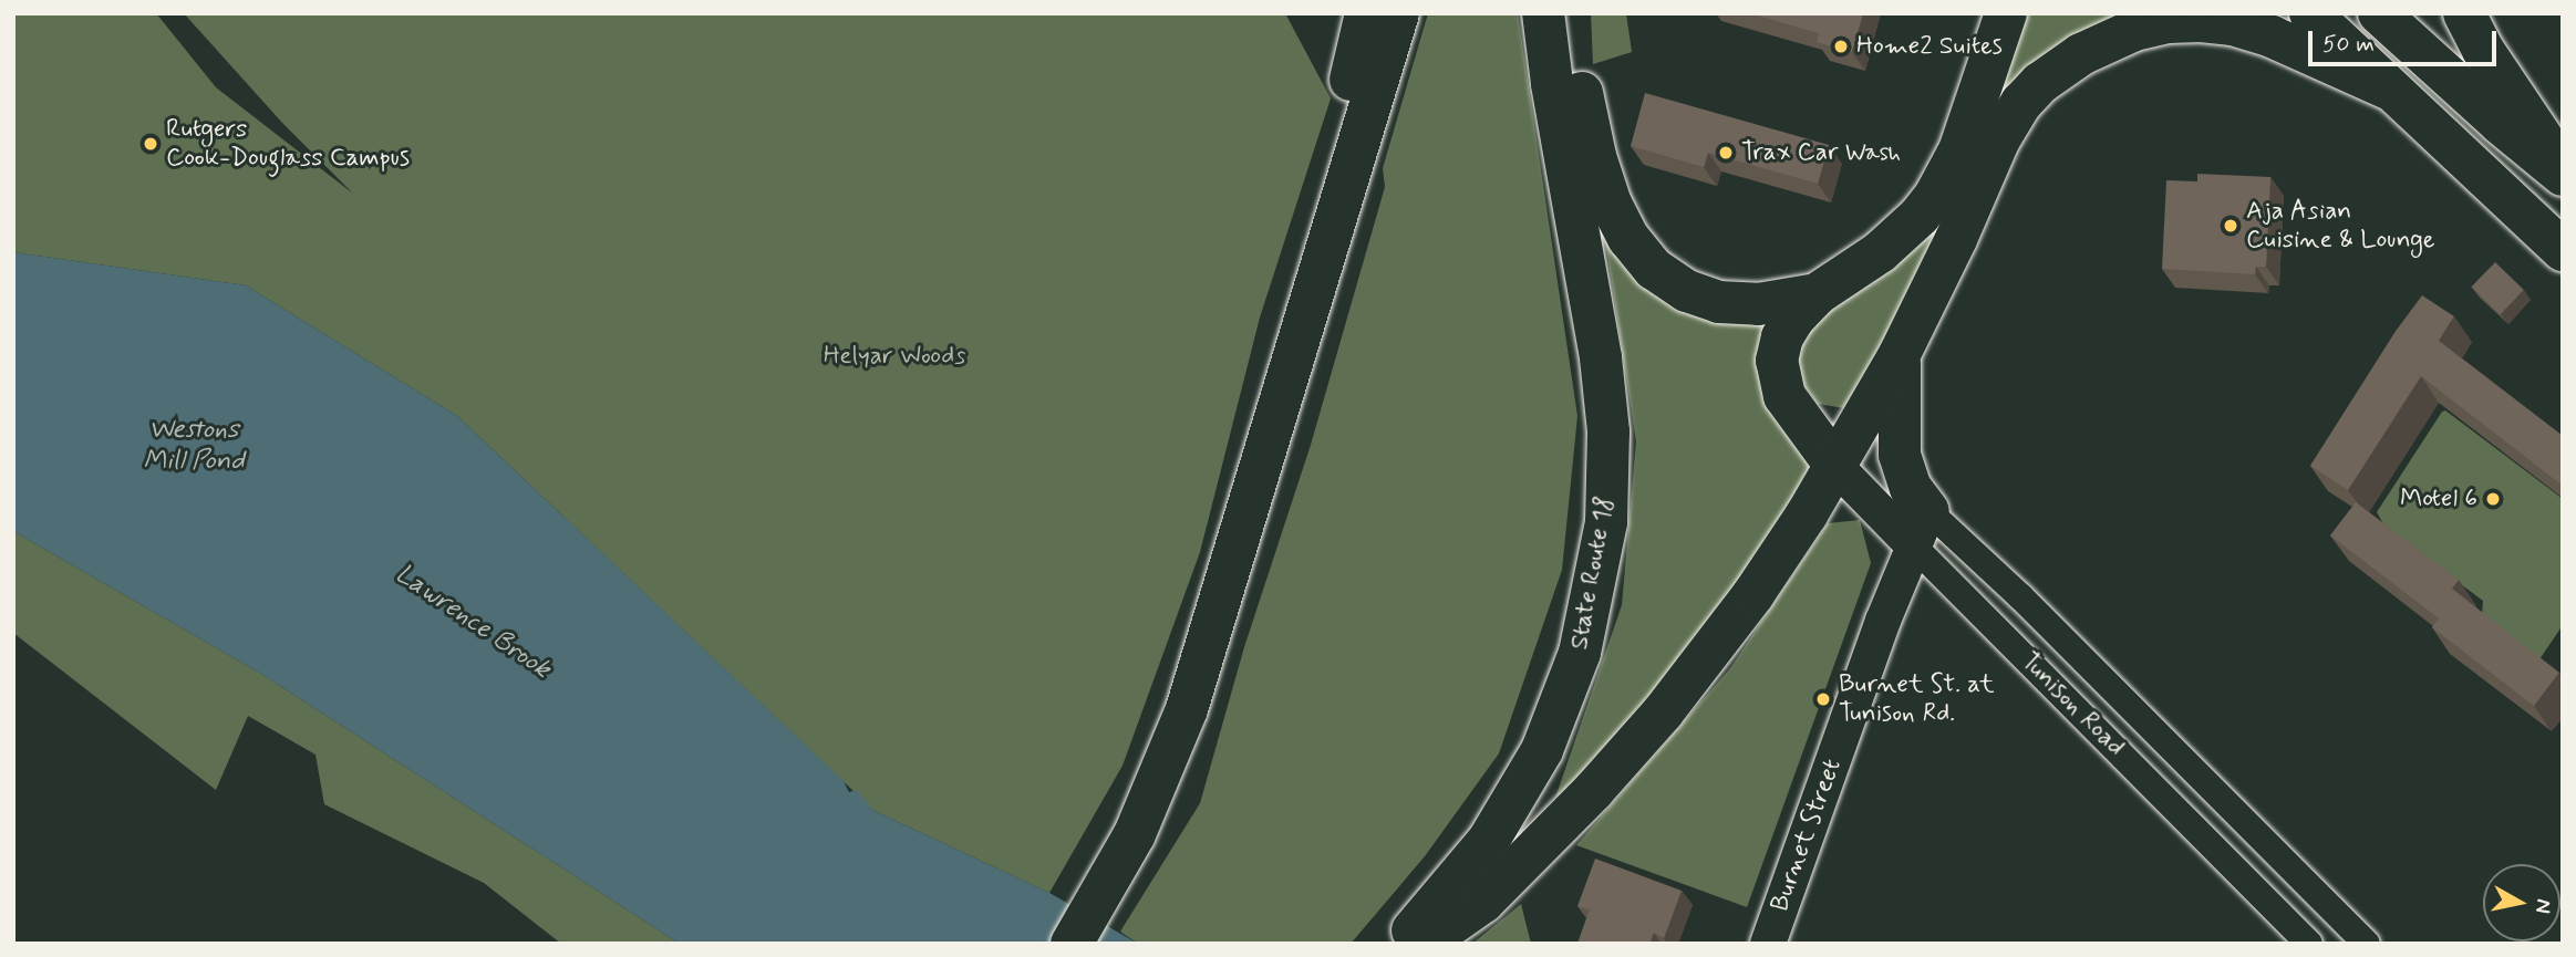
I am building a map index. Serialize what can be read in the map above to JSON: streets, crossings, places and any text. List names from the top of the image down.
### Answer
{
  "streets": {
    "highway": ["State Route 18"],
    "street": ["Tunison Road", "Burnet Street"]
  },
  "crossings": [
    ["Tunison Road", "Burnet Street"]
  ],
  "water": ["Westons Mill Pond", "Lawrence Brook"],
  "parks": ["Helyar Woods"],
  "places": [
    "Home2 Suites",
    "Rutgers Cook-Douglass Campus",
    "Trax Car Wash",
    "Aja Asian Cuisine & Lounge",
    "Motel 6",
    "Burnet St. at Tunison Rd."
  ],
  "scale_bar": "50 m",
  "north": "right"
}
